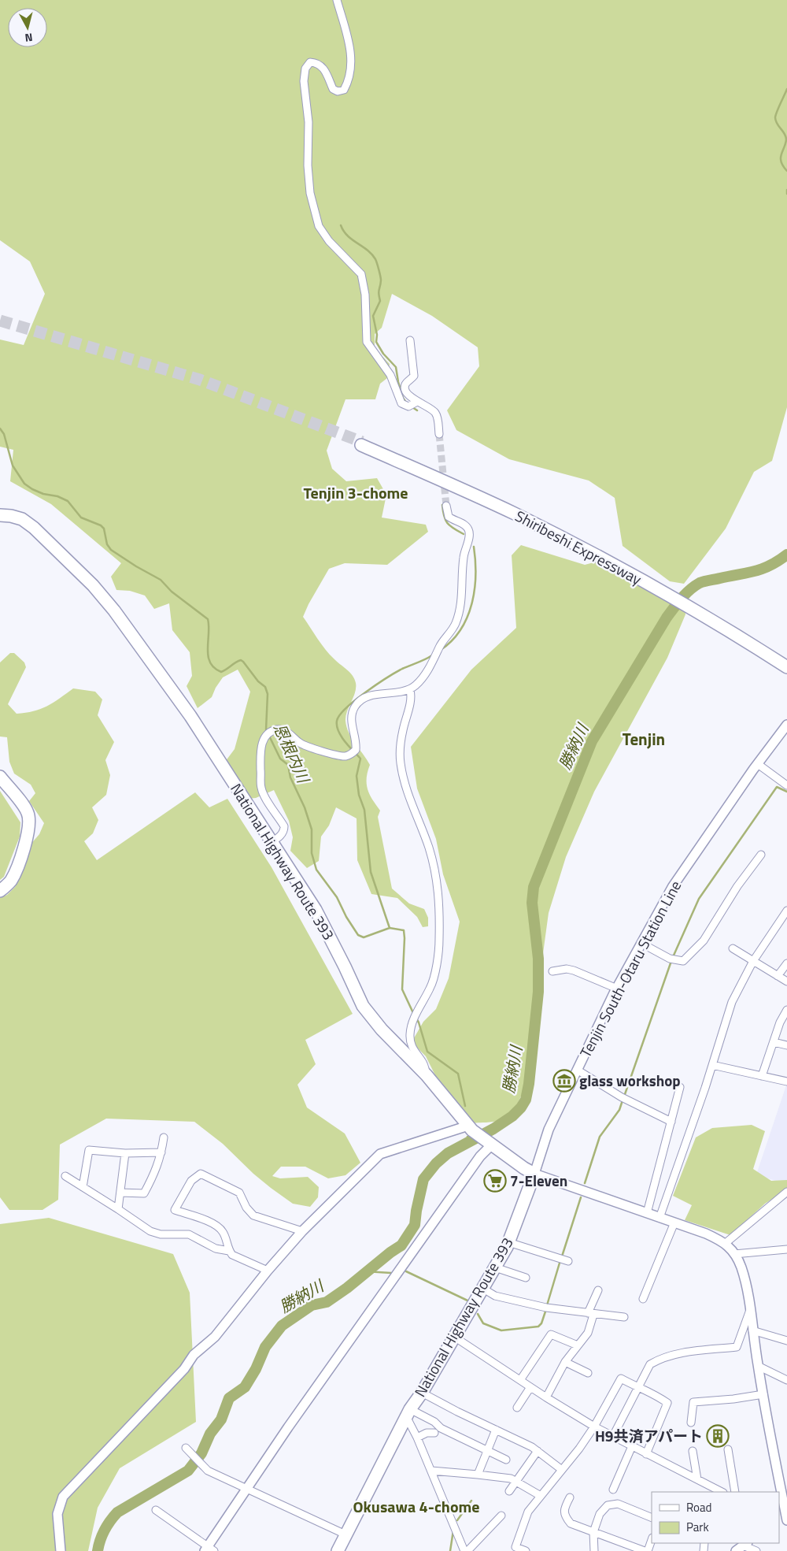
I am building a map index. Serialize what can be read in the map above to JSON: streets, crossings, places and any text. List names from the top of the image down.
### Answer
{
  "streets": {
    "highway": ["Shiribeshi Expressway", "National Highway Route 393"],
    "street": ["Tenjin South-Otaru Station Line"]
  },
  "crossings": [
    ["National Highway Route 393", "Tenjin South-Otaru Station Line"]
  ],
  "districts": ["Tenjin 3-chome", "Tenjin", "Okusawa 4-chome"],
  "water": ["勝納川", "恩根内川"],
  "places": {
    "museum": ["glass workshop"],
    "supermarket": ["7-Eleven"],
    "building": ["H9共済アパート"]
  },
  "legend": ["Road", "Park"],
  "north": "bottom"
}
